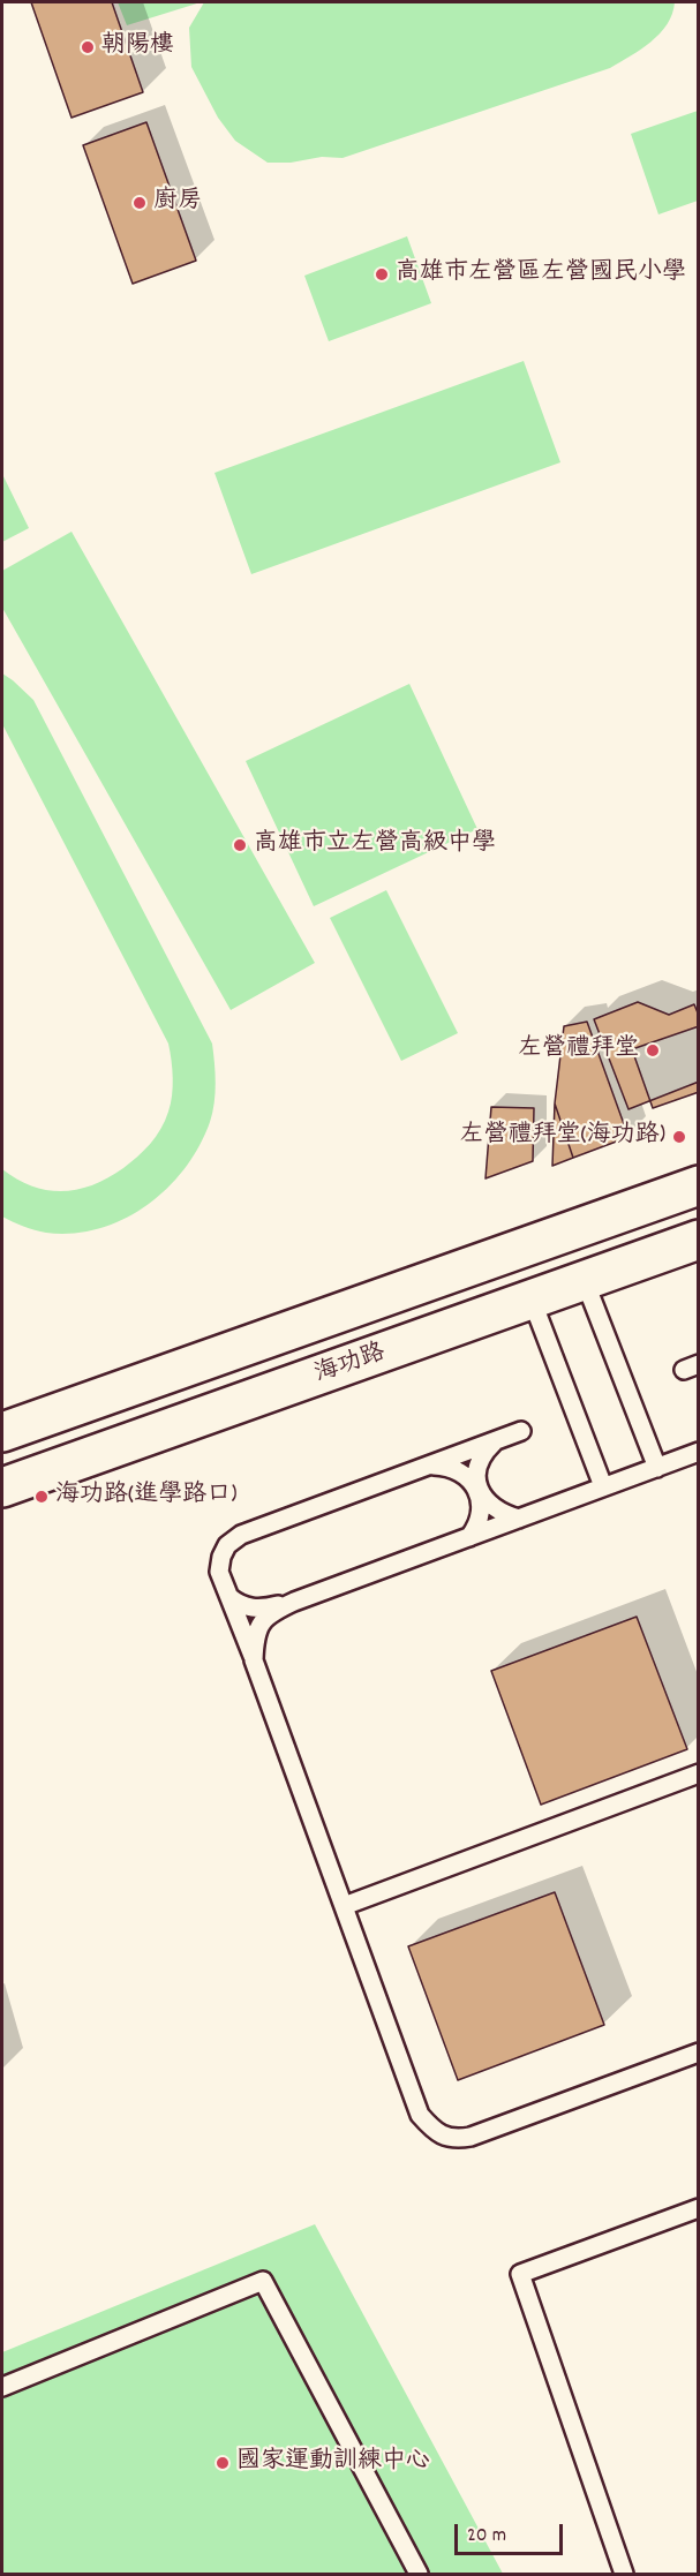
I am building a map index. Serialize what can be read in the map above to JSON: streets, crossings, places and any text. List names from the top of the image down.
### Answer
{
  "streets": {
    "street": ["海功路"]
  },
  "places": [
    "朝陽樓",
    "廚房",
    "高雄市左營區左營國民小學",
    "高雄市立左營高級中學",
    "左營禮拜堂",
    "左營禮拜堂(海功路)",
    "海功路(進學路口)",
    "國家運動訓練中心"
  ],
  "scale_bar": "20 m"
}
